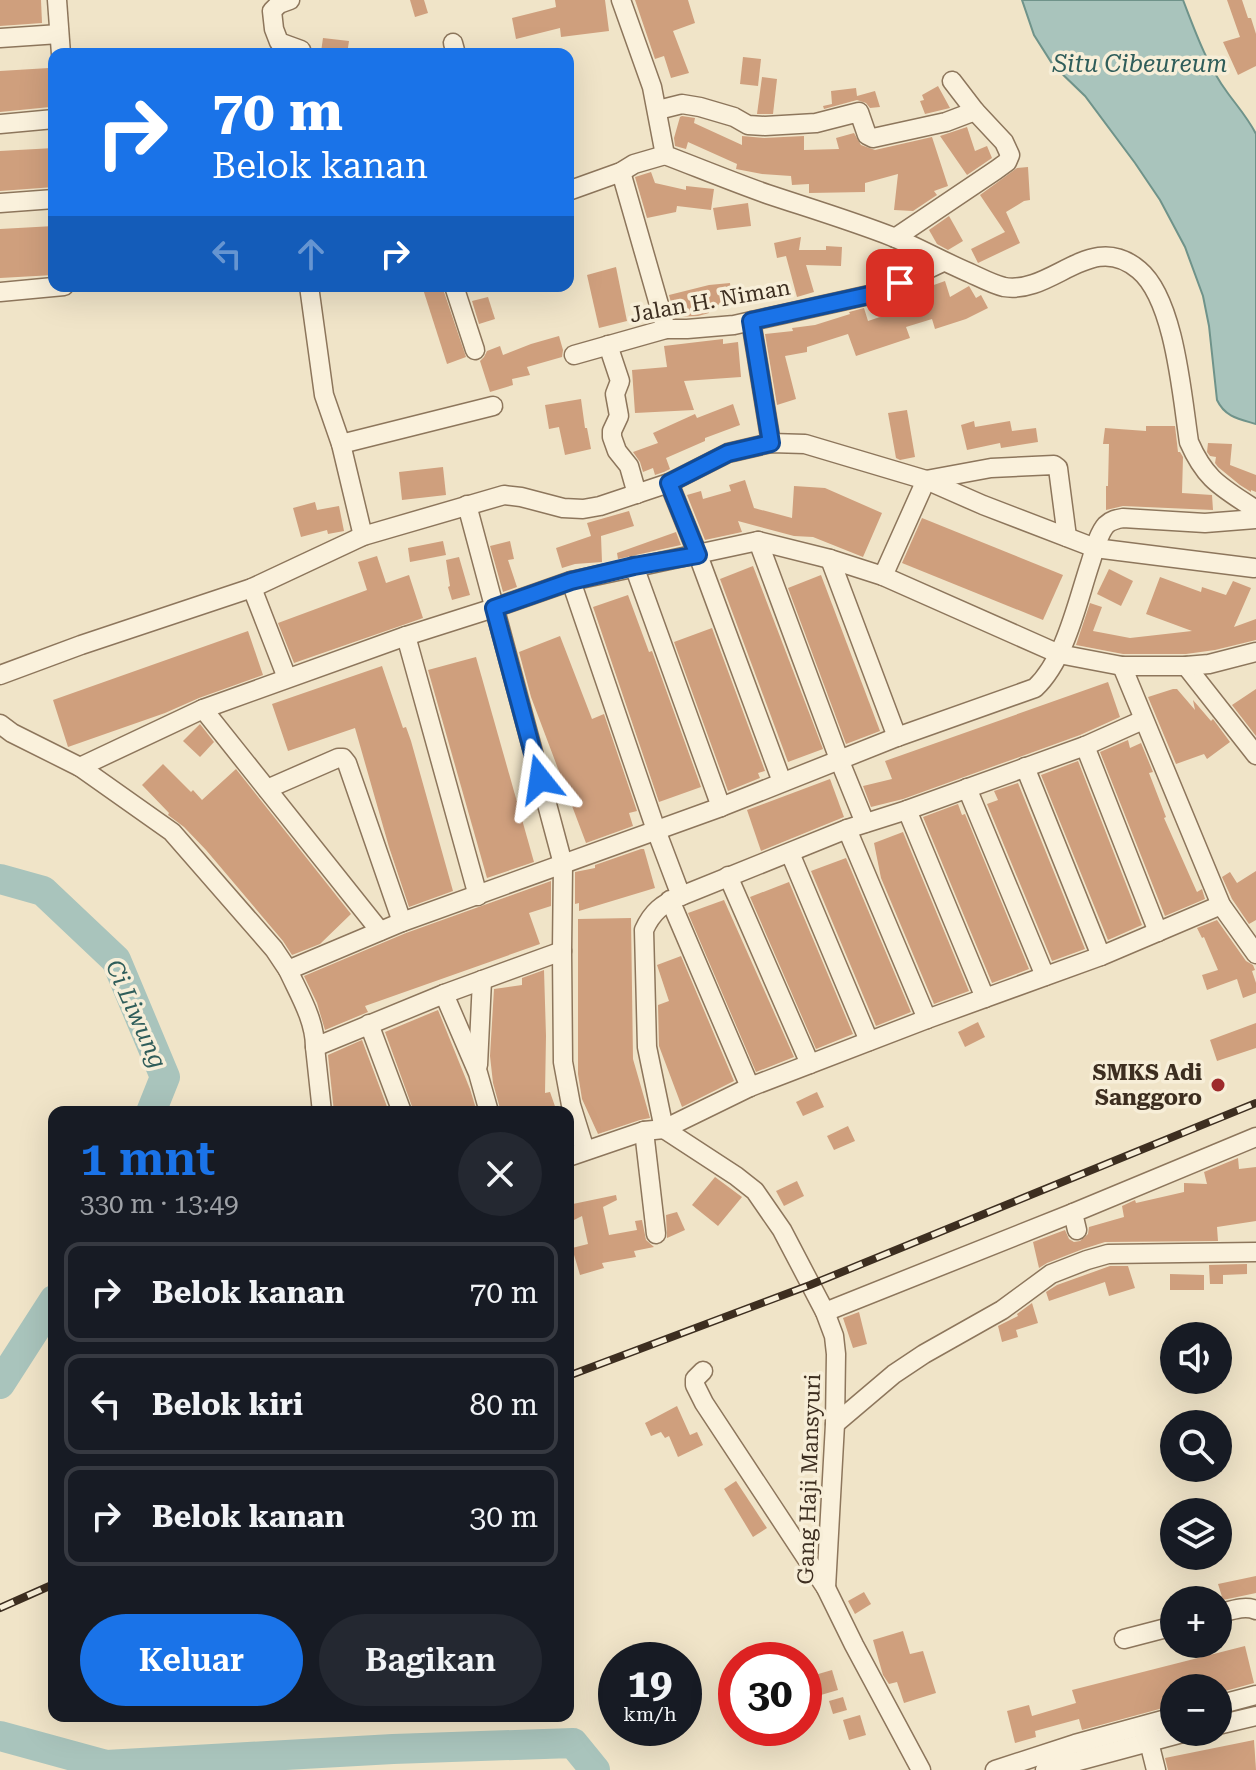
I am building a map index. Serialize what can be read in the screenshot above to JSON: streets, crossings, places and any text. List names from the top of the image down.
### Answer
{
  "streets": {
    "street": ["Jalan H. Niman", "Gang Haji Mansyuri"]
  },
  "water": ["Situ Cibeureum", "Ci Liwung"],
  "places": ["SMKS Adi Sanggoro"],
  "page": {
    "turn": ["70 m", "Belok kanan"],
    "heading": ["1 mnt", "330 m · 13:49"],
    "list": [
      {
        "name": "Belok kanan",
        "value": "70 m"
      },
      {
        "name": "Belok kiri",
        "value": "80 m"
      },
      {
        "name": "Belok kanan",
        "value": "30 m"
      }
    ],
    "map_buttons": ["+", "−"],
    "buttons": ["Keluar", "Bagikan"],
    "speed": "19 km/h",
    "limit": "30"
  }
}
